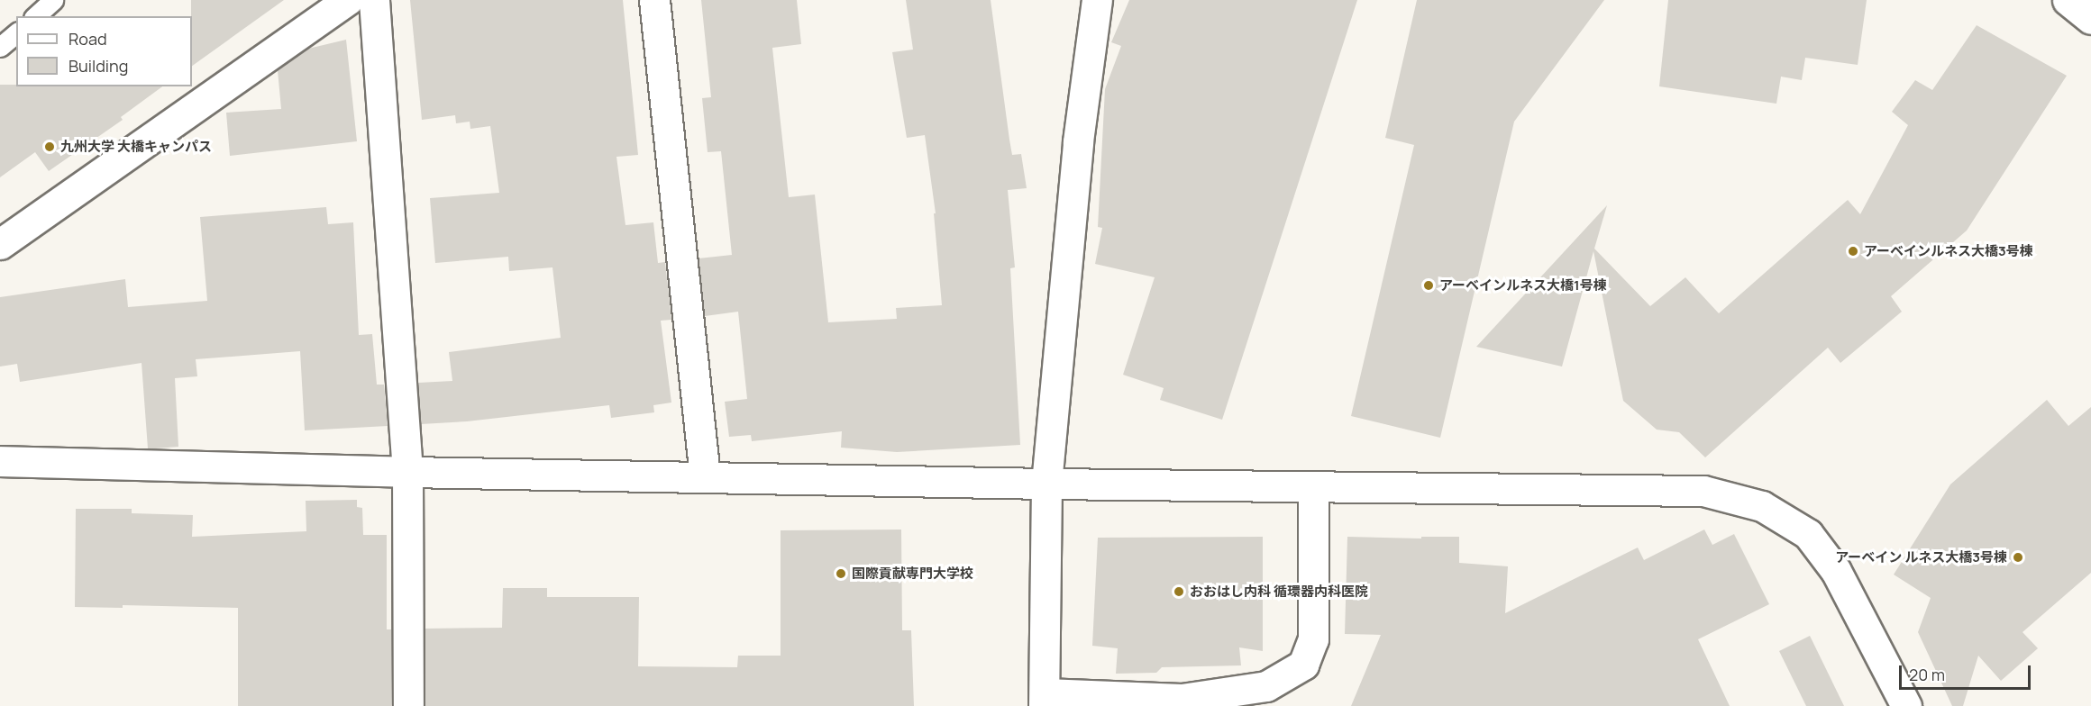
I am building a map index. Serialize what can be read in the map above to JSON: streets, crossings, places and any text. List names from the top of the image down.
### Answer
{
  "places": [
    "九州大学 大橋キャンパス",
    "アーベインルネス大橋3号棟",
    "アーベインルネス大橋1号棟",
    "アーベイン ルネス大橋3号棟",
    "国際貢献専門大学校",
    "おおはし内科 循環器内科医院"
  ],
  "legend": ["Road", "Building"],
  "scale_bar": "20 m"
}
